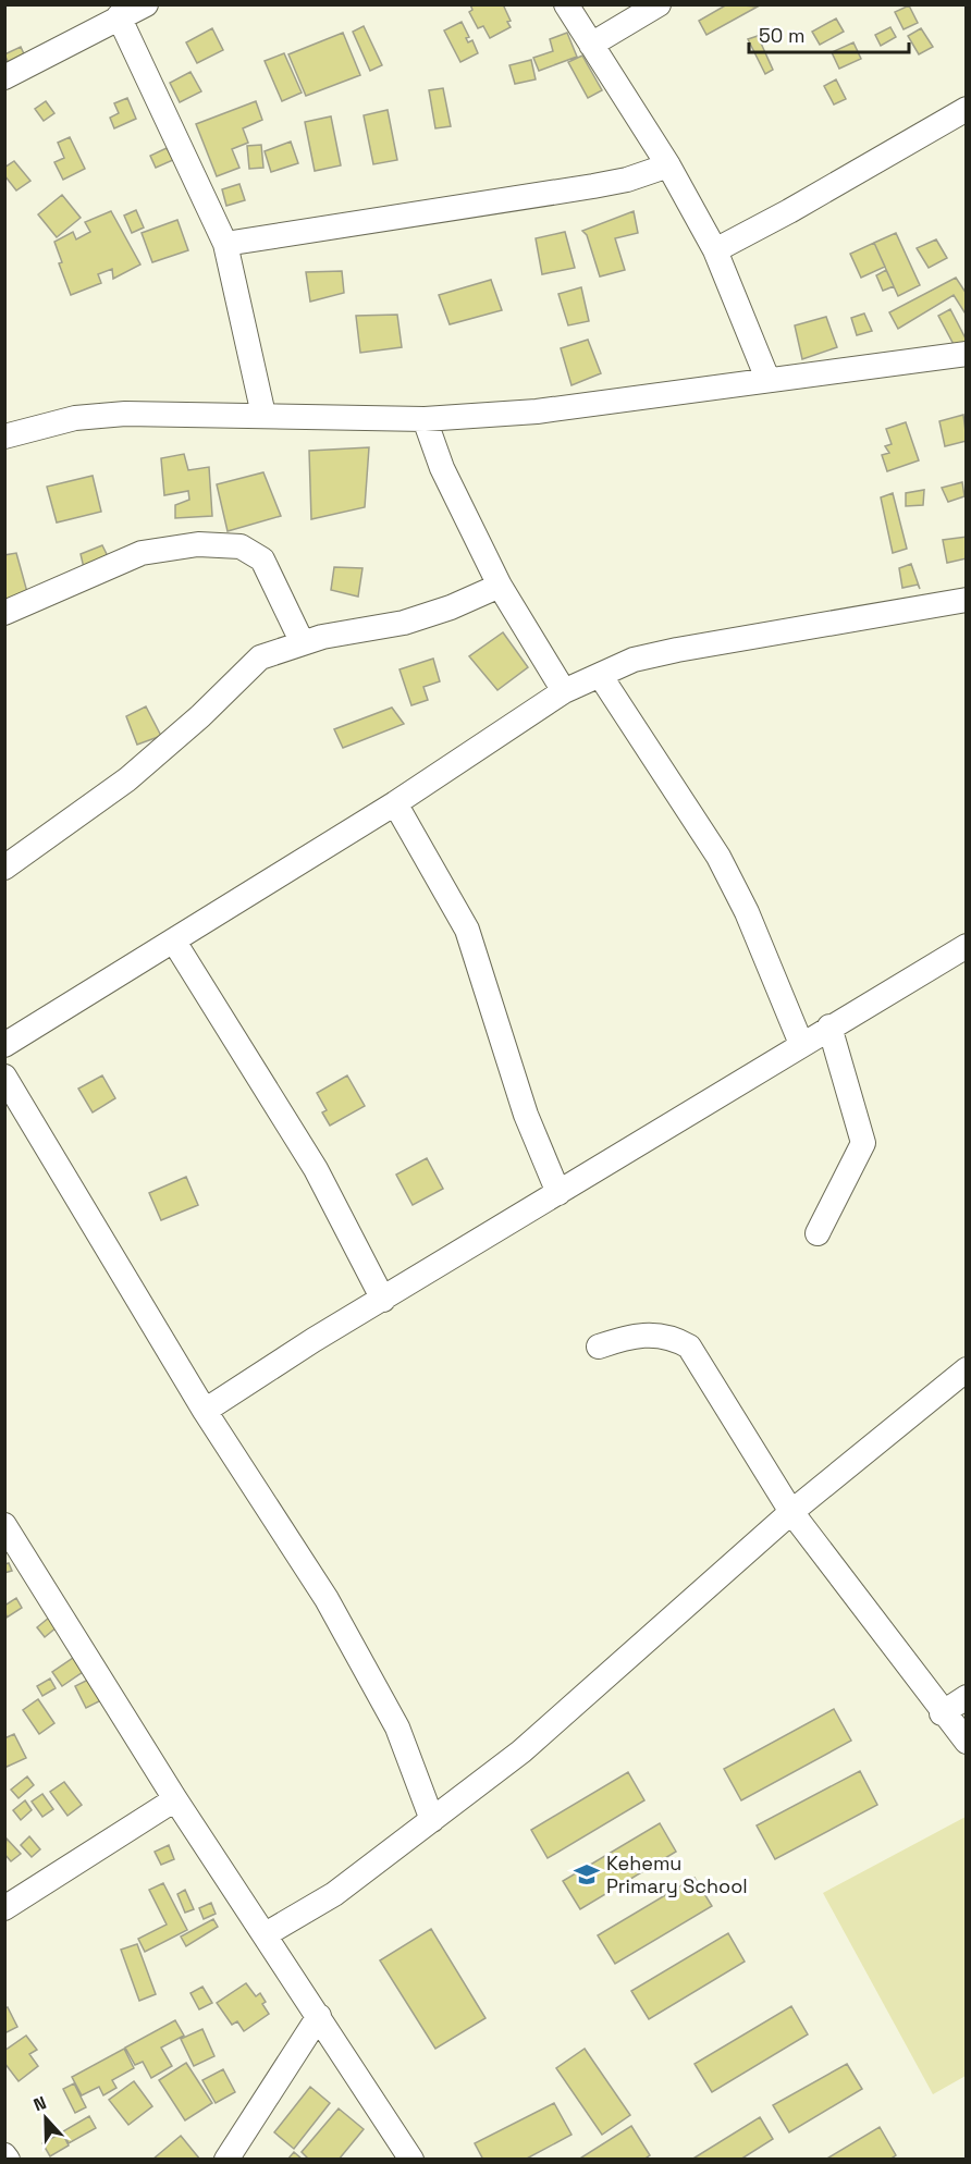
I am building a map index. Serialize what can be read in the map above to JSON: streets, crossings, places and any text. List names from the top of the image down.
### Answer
{
  "places": {
    "school or university": ["Kehemu Primary School"]
  },
  "scale_bar": "50 m",
  "north": "top"
}
